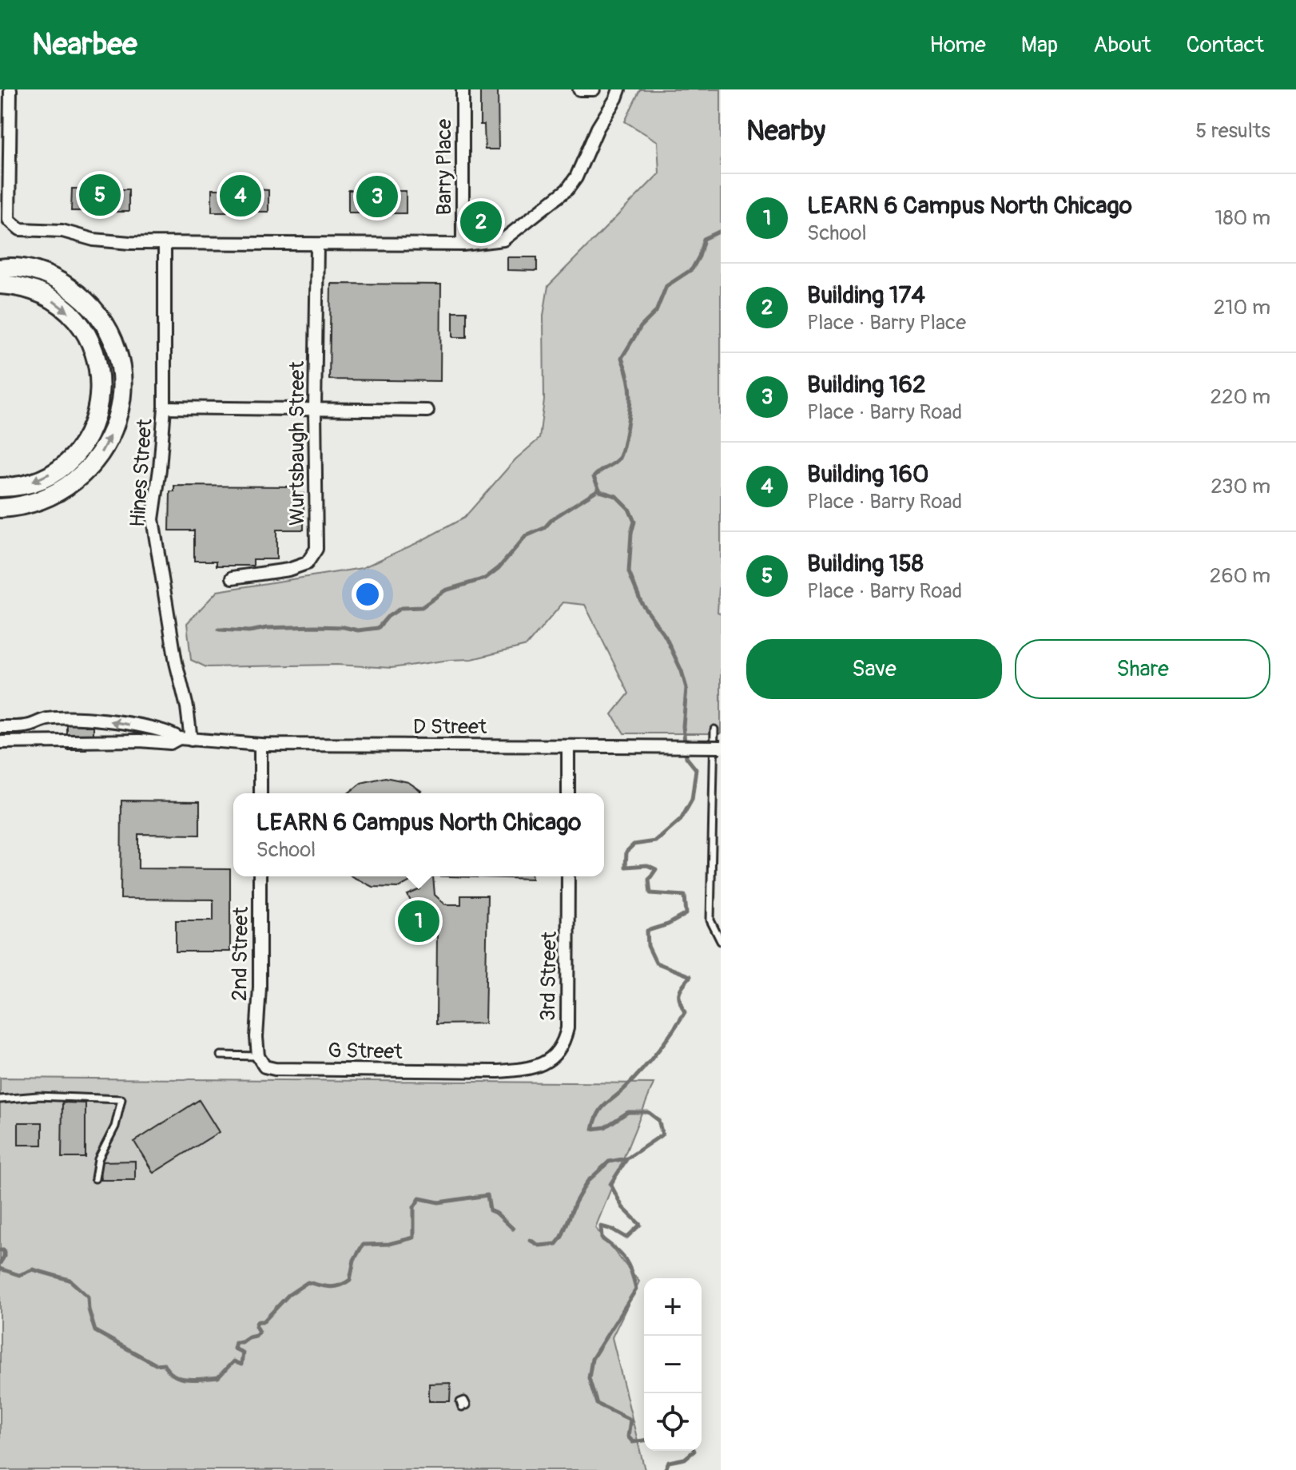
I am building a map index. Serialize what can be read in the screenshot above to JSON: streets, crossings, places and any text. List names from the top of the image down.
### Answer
{
  "streets": {
    "street": [
      "Barry Place",
      "Wurtsbaugh Street",
      "Hines Street",
      "D Street",
      "2nd Street",
      "3rd Street",
      "G Street"
    ]
  },
  "crossings": [
    ["Hines Street", "D Street"],
    ["2nd Street", "G Street"],
    ["3rd Street", "G Street"]
  ],
  "page": {
    "header": "Nearbee",
    "nav": [
      "Home",
      "Map",
      "About",
      "Contact"
    ],
    "heading": ["Nearby", "5 results"],
    "pins": [
      "5",
      "4",
      "3",
      "2",
      "1"
    ],
    "list": [
      {
        "mark": "1",
        "name": "LEARN 6 Campus North Chicago",
        "note": "School",
        "value": "180 m"
      },
      {
        "mark": "2",
        "name": "Building 174",
        "note": "Place · Barry Place",
        "value": "210 m"
      },
      {
        "mark": "3",
        "name": "Building 162",
        "note": "Place · Barry Road",
        "value": "220 m"
      },
      {
        "mark": "4",
        "name": "Building 160",
        "note": "Place · Barry Road",
        "value": "230 m"
      },
      {
        "mark": "5",
        "name": "Building 158",
        "note": "Place · Barry Road",
        "value": "260 m"
      }
    ],
    "buttons": ["Save", "Share"],
    "popup": ["LEARN 6 Campus North Chicago", "School"],
    "map_buttons": ["+", "−"]
  }
}
